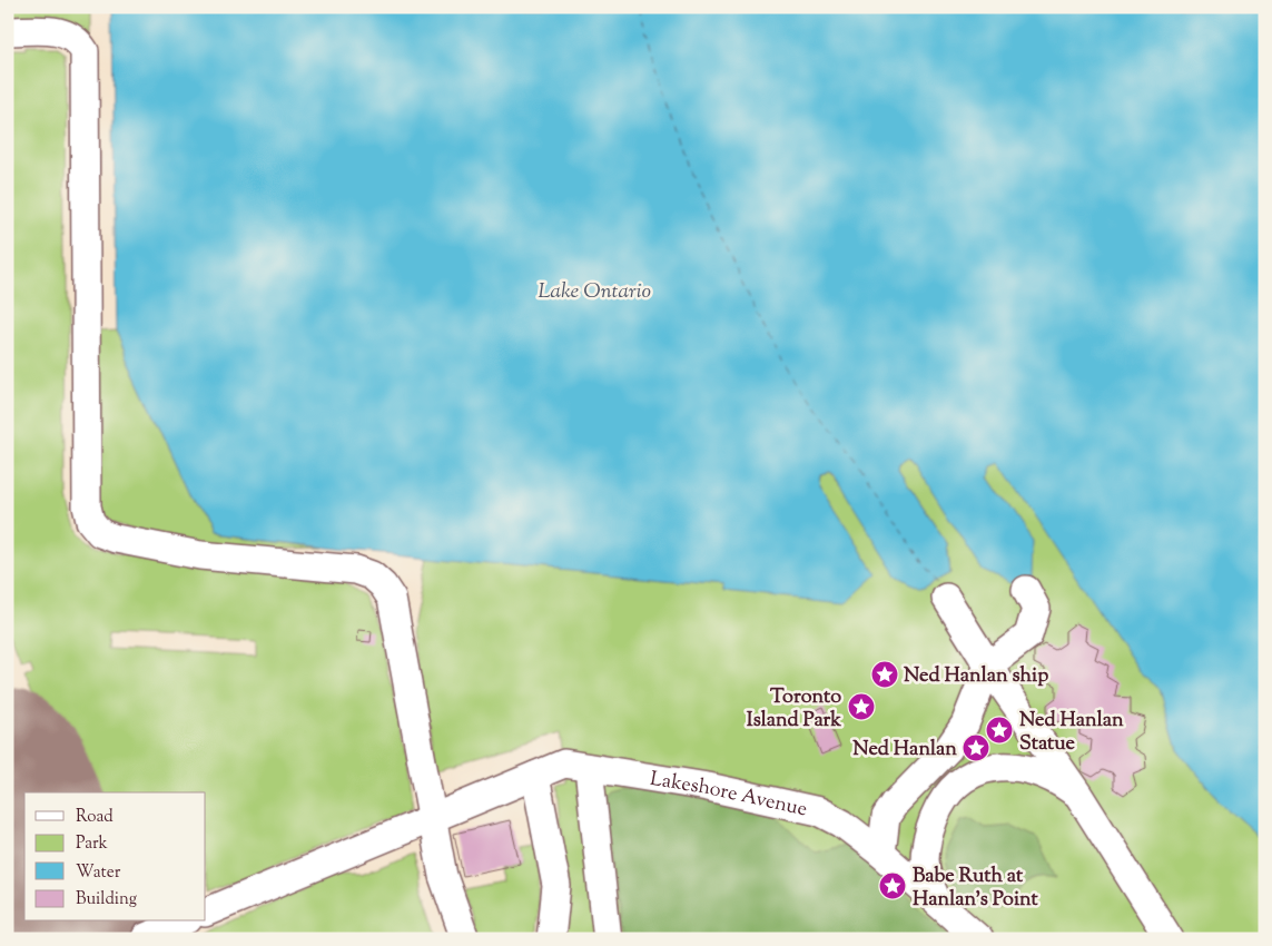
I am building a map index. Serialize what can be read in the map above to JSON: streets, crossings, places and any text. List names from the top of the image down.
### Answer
{
  "streets": {
    "lane": ["Lakeshore Avenue"]
  },
  "water": ["Lake Ontario"],
  "places": {
    "place": [
      "Ned Hanlan ship",
      "Toronto Island Park",
      "Ned Hanlan Statue",
      "Ned Hanlan",
      "Babe Ruth at Hanlan's Point"
    ]
  },
  "legend": [
    "Road",
    "Park",
    "Water",
    "Building"
  ]
}
